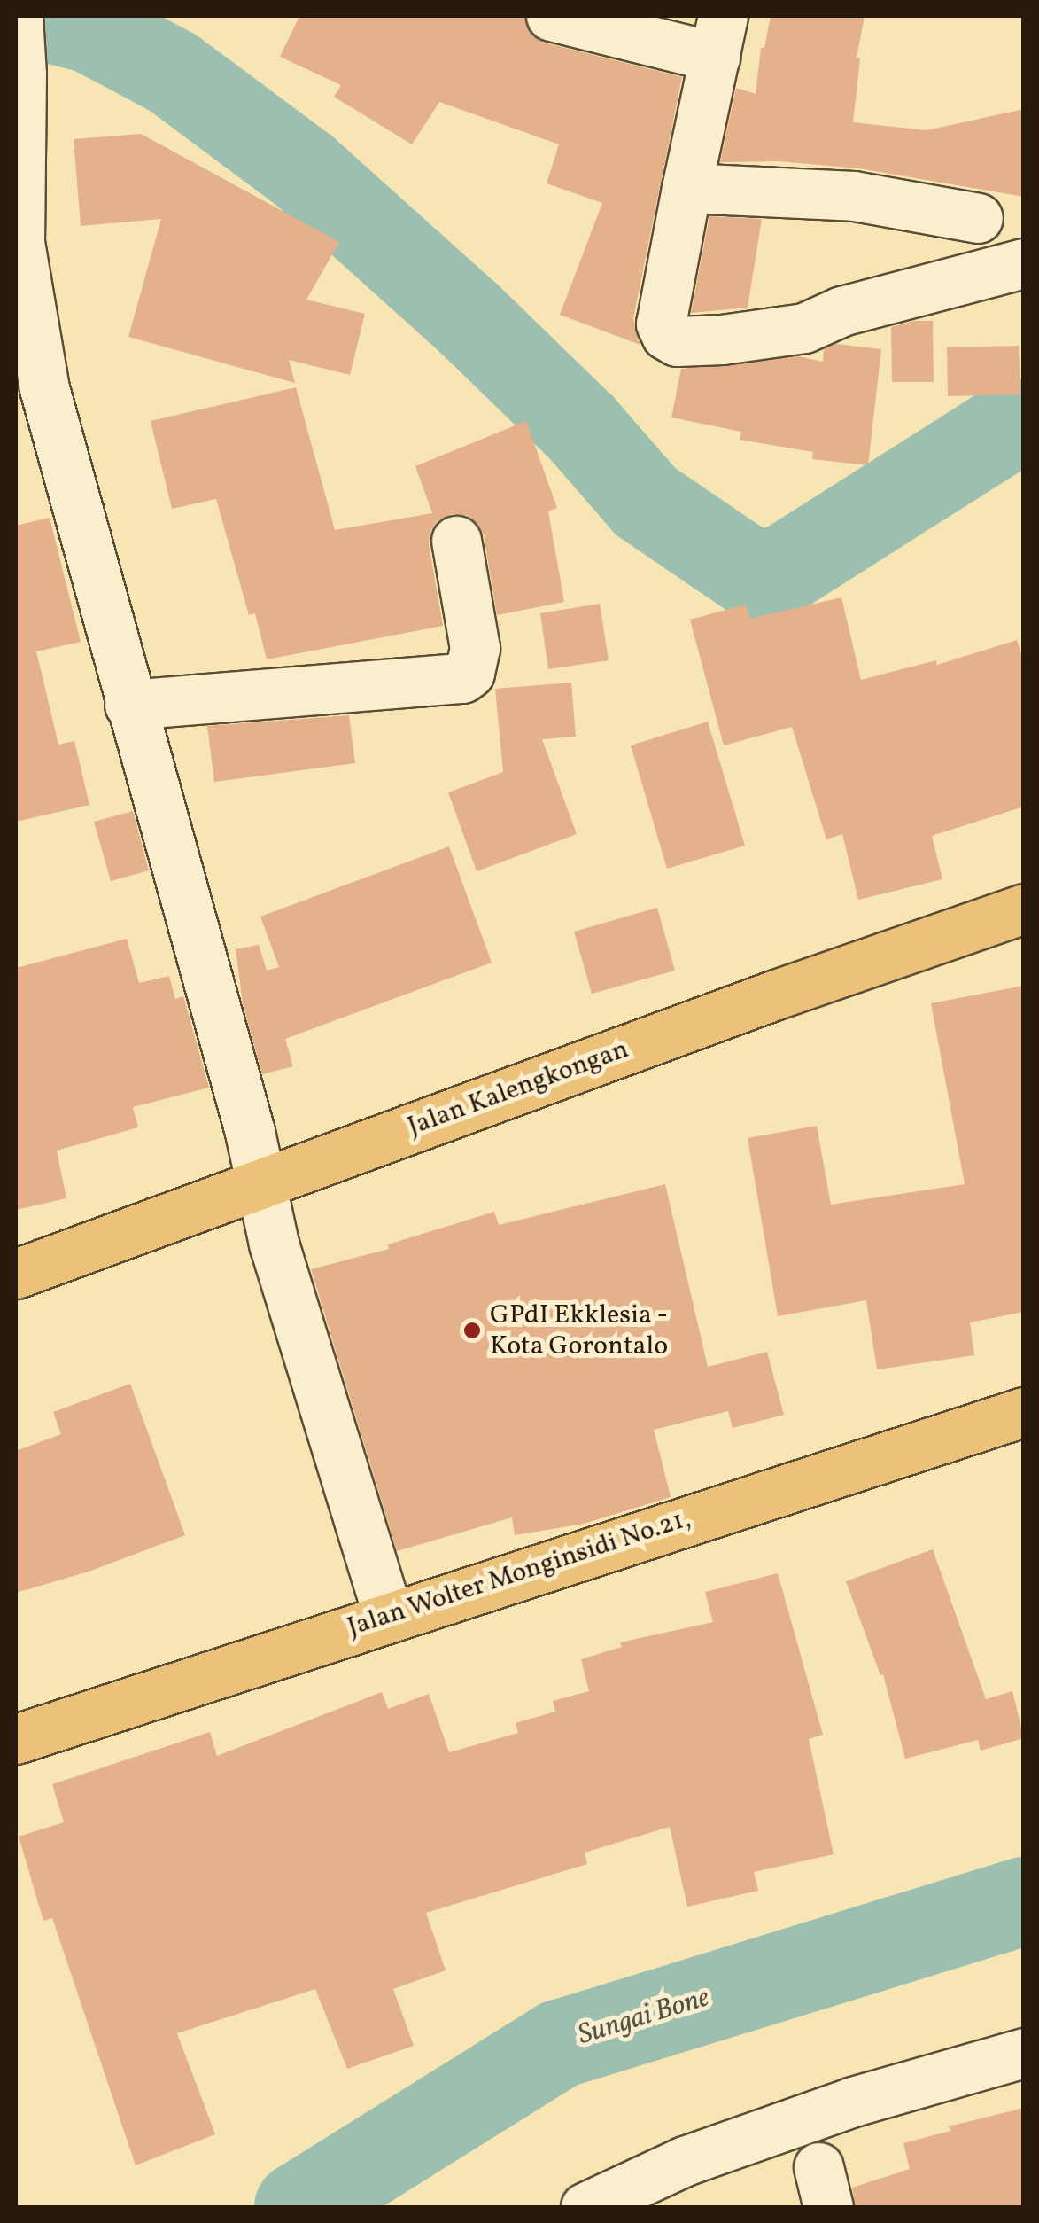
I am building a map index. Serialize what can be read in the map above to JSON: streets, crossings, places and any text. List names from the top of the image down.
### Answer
{
  "streets": {
    "highway": ["Jalan Kalengkongan", "Jalan Wolter Monginsidi No.21,"]
  },
  "water": ["Sungai Bone"],
  "places": ["GPdI Ekklesia - Kota Gorontalo"]
}
